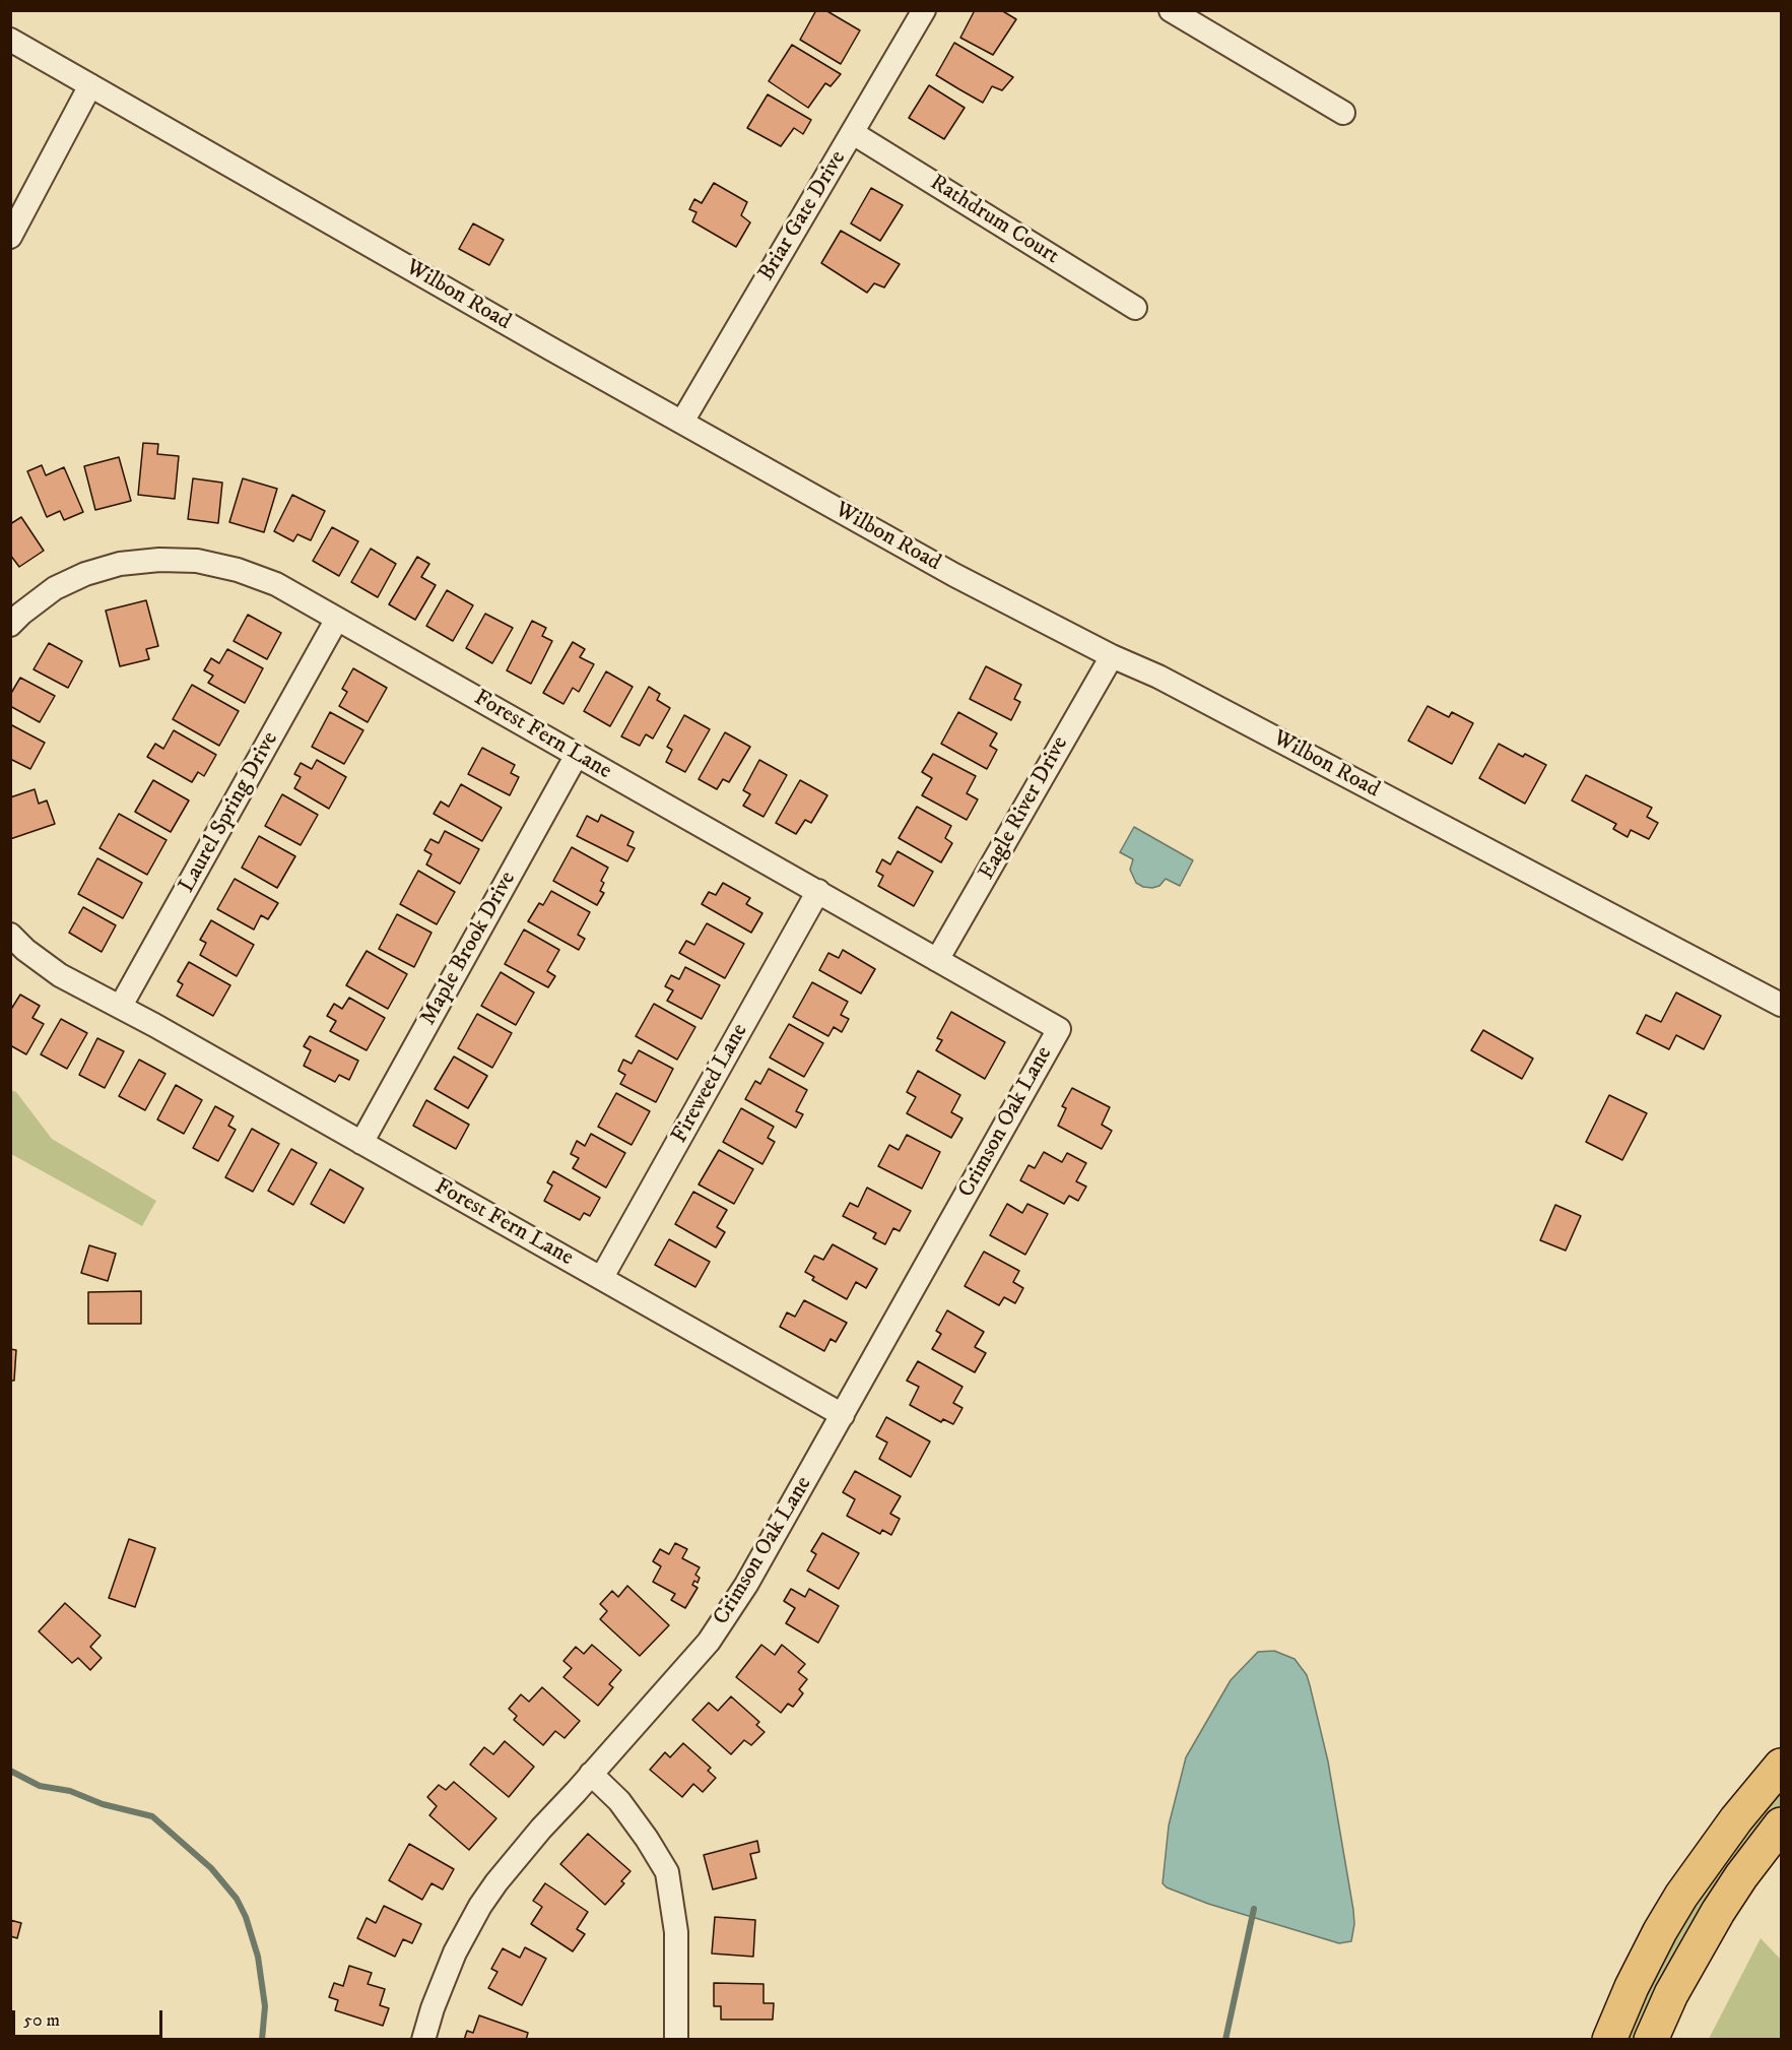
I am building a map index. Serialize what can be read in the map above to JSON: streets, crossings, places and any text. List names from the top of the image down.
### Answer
{
  "streets": {
    "street": [
      "Briar Gate Drive",
      "Rathdrum Court",
      "Wilbon Road",
      "Forest Fern Lane",
      "Eagle River Drive",
      "Laurel Spring Drive",
      "Maple Brook Drive",
      "Fireweed Lane",
      "Crimson Oak Lane"
    ]
  },
  "crossings": [
    ["Briar Gate Drive", "Rathdrum Court"],
    ["Briar Gate Drive", "Wilbon Road"],
    ["Wilbon Road", "Eagle River Drive"],
    ["Forest Fern Lane", "Eagle River Drive"],
    ["Forest Fern Lane", "Laurel Spring Drive"],
    ["Forest Fern Lane", "Maple Brook Drive"],
    ["Forest Fern Lane", "Fireweed Lane"],
    ["Forest Fern Lane", "Crimson Oak Lane"]
  ],
  "scale_bar": "50 m"
}
